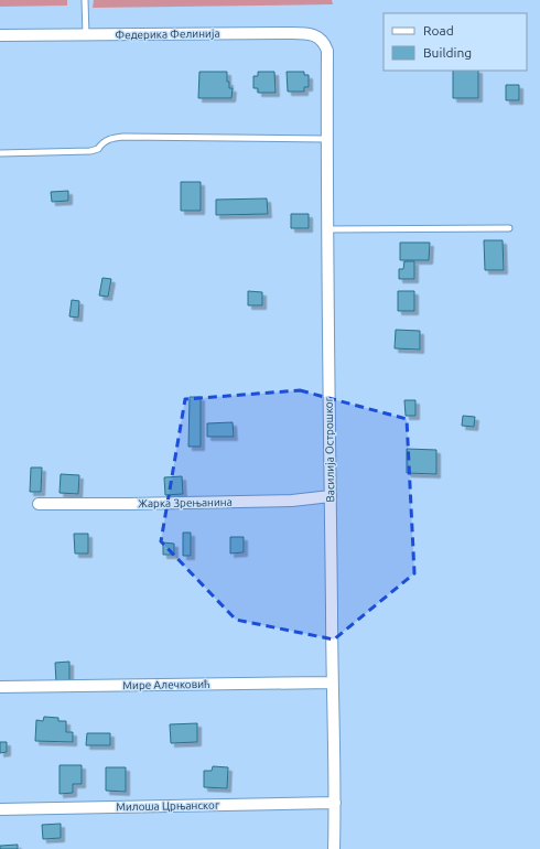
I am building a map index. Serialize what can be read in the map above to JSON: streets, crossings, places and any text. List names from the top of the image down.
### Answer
{
  "streets": {
    "street": [
      "Федерика Фелинија",
      "Василија Острошког",
      "Жарка Зрењанина",
      "Мире Алечковић",
      "Милоша Црњанског"
    ]
  },
  "crossings": [
    ["Федерика Фелинија", "Василија Острошког"],
    ["Василија Острошког", "Жарка Зрењанина"],
    ["Василија Острошког", "Мире Алечковић"],
    ["Василија Острошког", "Милоша Црњанског"]
  ],
  "legend": ["Road", "Building"]
}
